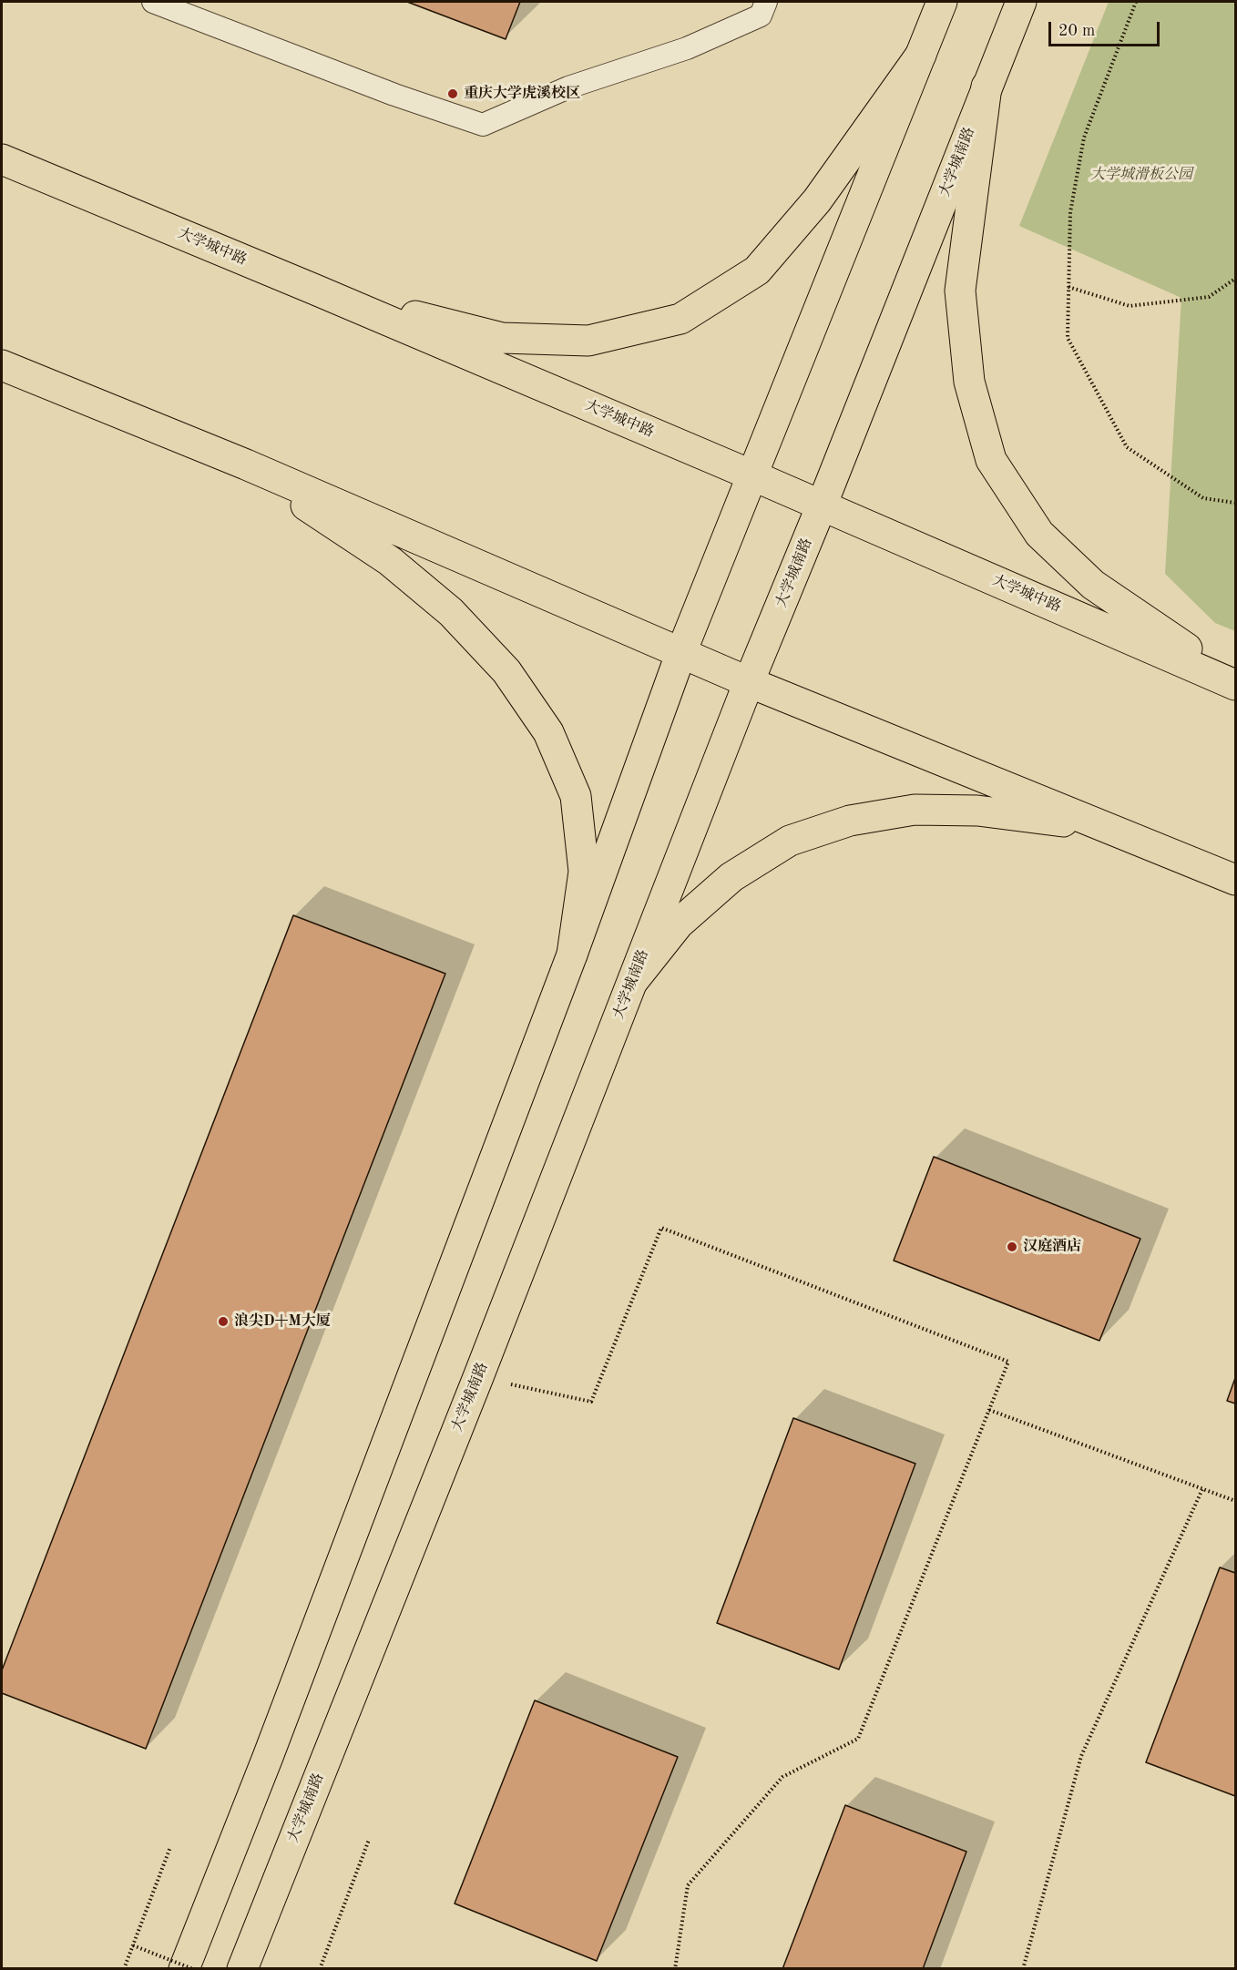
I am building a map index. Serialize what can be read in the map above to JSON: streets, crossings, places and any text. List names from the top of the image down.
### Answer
{
  "streets": {
    "main road": ["大学城南路", "大学城中路"]
  },
  "crossings": [
    ["大学城南路", "大学城中路"]
  ],
  "parks": ["大学城滑板公园"],
  "places": ["重庆大学虎溪校区", "汉庭酒店", "浪尖D+M大厦"],
  "scale_bar": "20 m"
}
